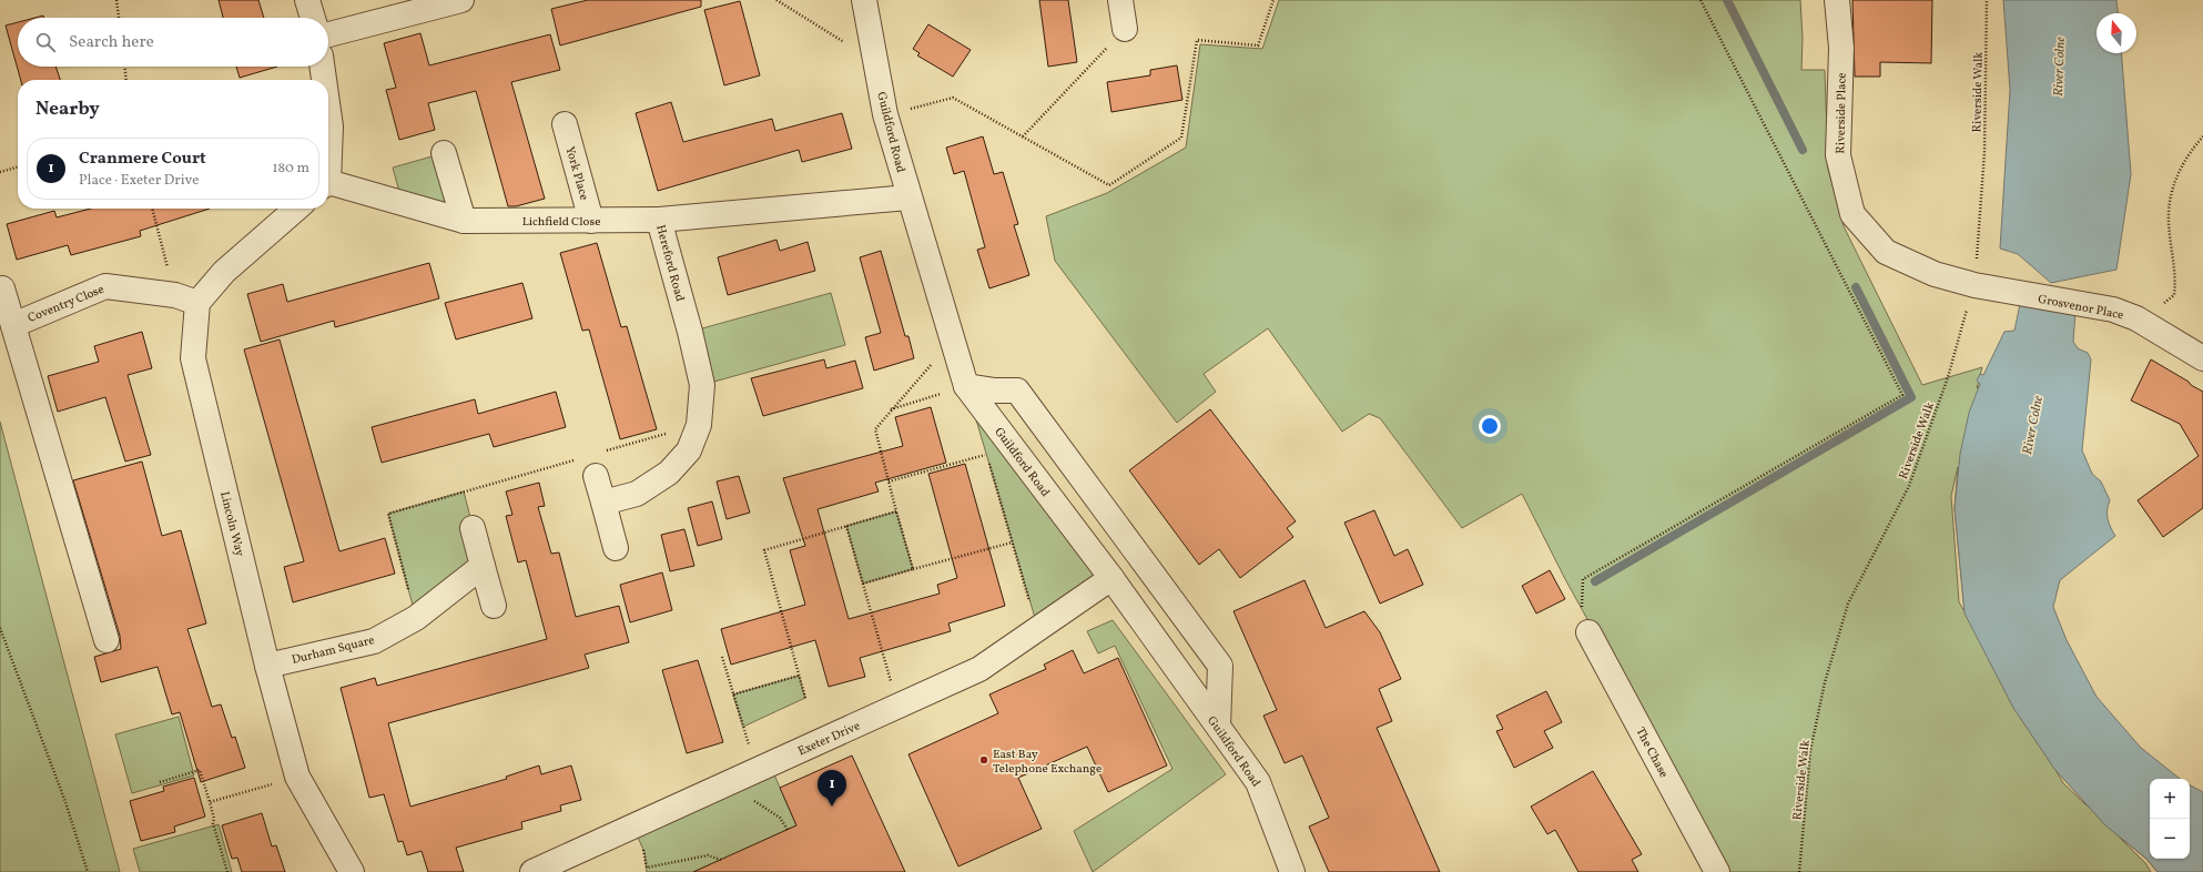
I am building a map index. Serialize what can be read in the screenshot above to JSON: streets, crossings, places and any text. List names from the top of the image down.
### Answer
{
  "streets": {
    "street": [
      "Riverside Place",
      "Guildford Road",
      "York Place",
      "Lichfield Close",
      "Hereford Road",
      "Coventry Close",
      "Grosvenor Place",
      "Lincoln Way",
      "Durham Square",
      "Exeter Drive",
      "The Chase"
    ],
    "path": ["Riverside Walk"]
  },
  "crossings": [
    ["Riverside Walk", "Riverside Place"],
    ["Riverside Walk", "Grosvenor Place"],
    ["Riverside Place", "Grosvenor Place"],
    ["Guildford Road", "Hereford Road"],
    ["Guildford Road", "Exeter Drive"],
    ["York Place", "Lichfield Close"],
    ["Lichfield Close", "Hereford Road"],
    ["Coventry Close", "Lincoln Way"],
    ["Lincoln Way", "Durham Square"]
  ],
  "water": ["River Colne"],
  "places": ["East Bay Telephone Exchange"],
  "north": "top",
  "page": {
    "search": "Search here",
    "heading": "Nearby",
    "list": [
      {
        "mark": "1",
        "name": "Cranmere Court",
        "note": "Place · Exeter Drive",
        "value": "180 m"
      }
    ],
    "pins": "1",
    "map_buttons": ["+", "−"]
  }
}
